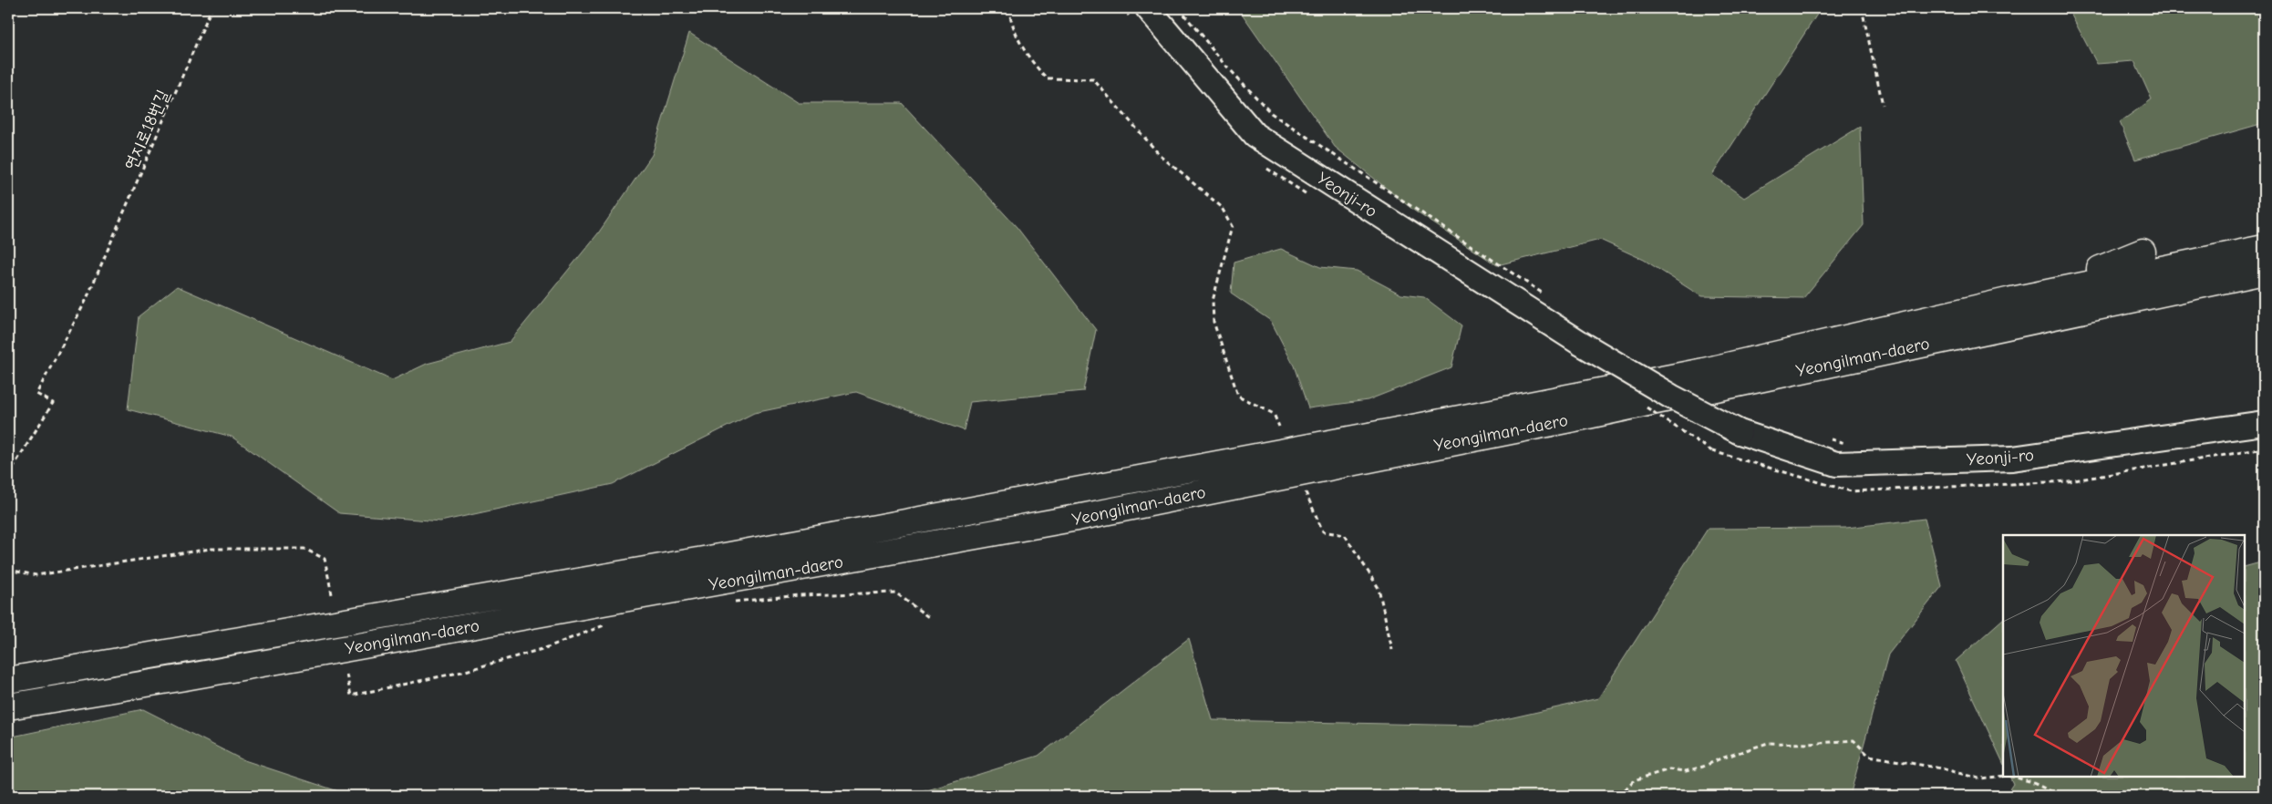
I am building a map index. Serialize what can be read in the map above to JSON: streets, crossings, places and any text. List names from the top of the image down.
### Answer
{
  "streets": {
    "highway": ["Yeongilman-daero"],
    "main road": ["Yeonji-ro"],
    "path": ["연지로18번길"]
  }
}
